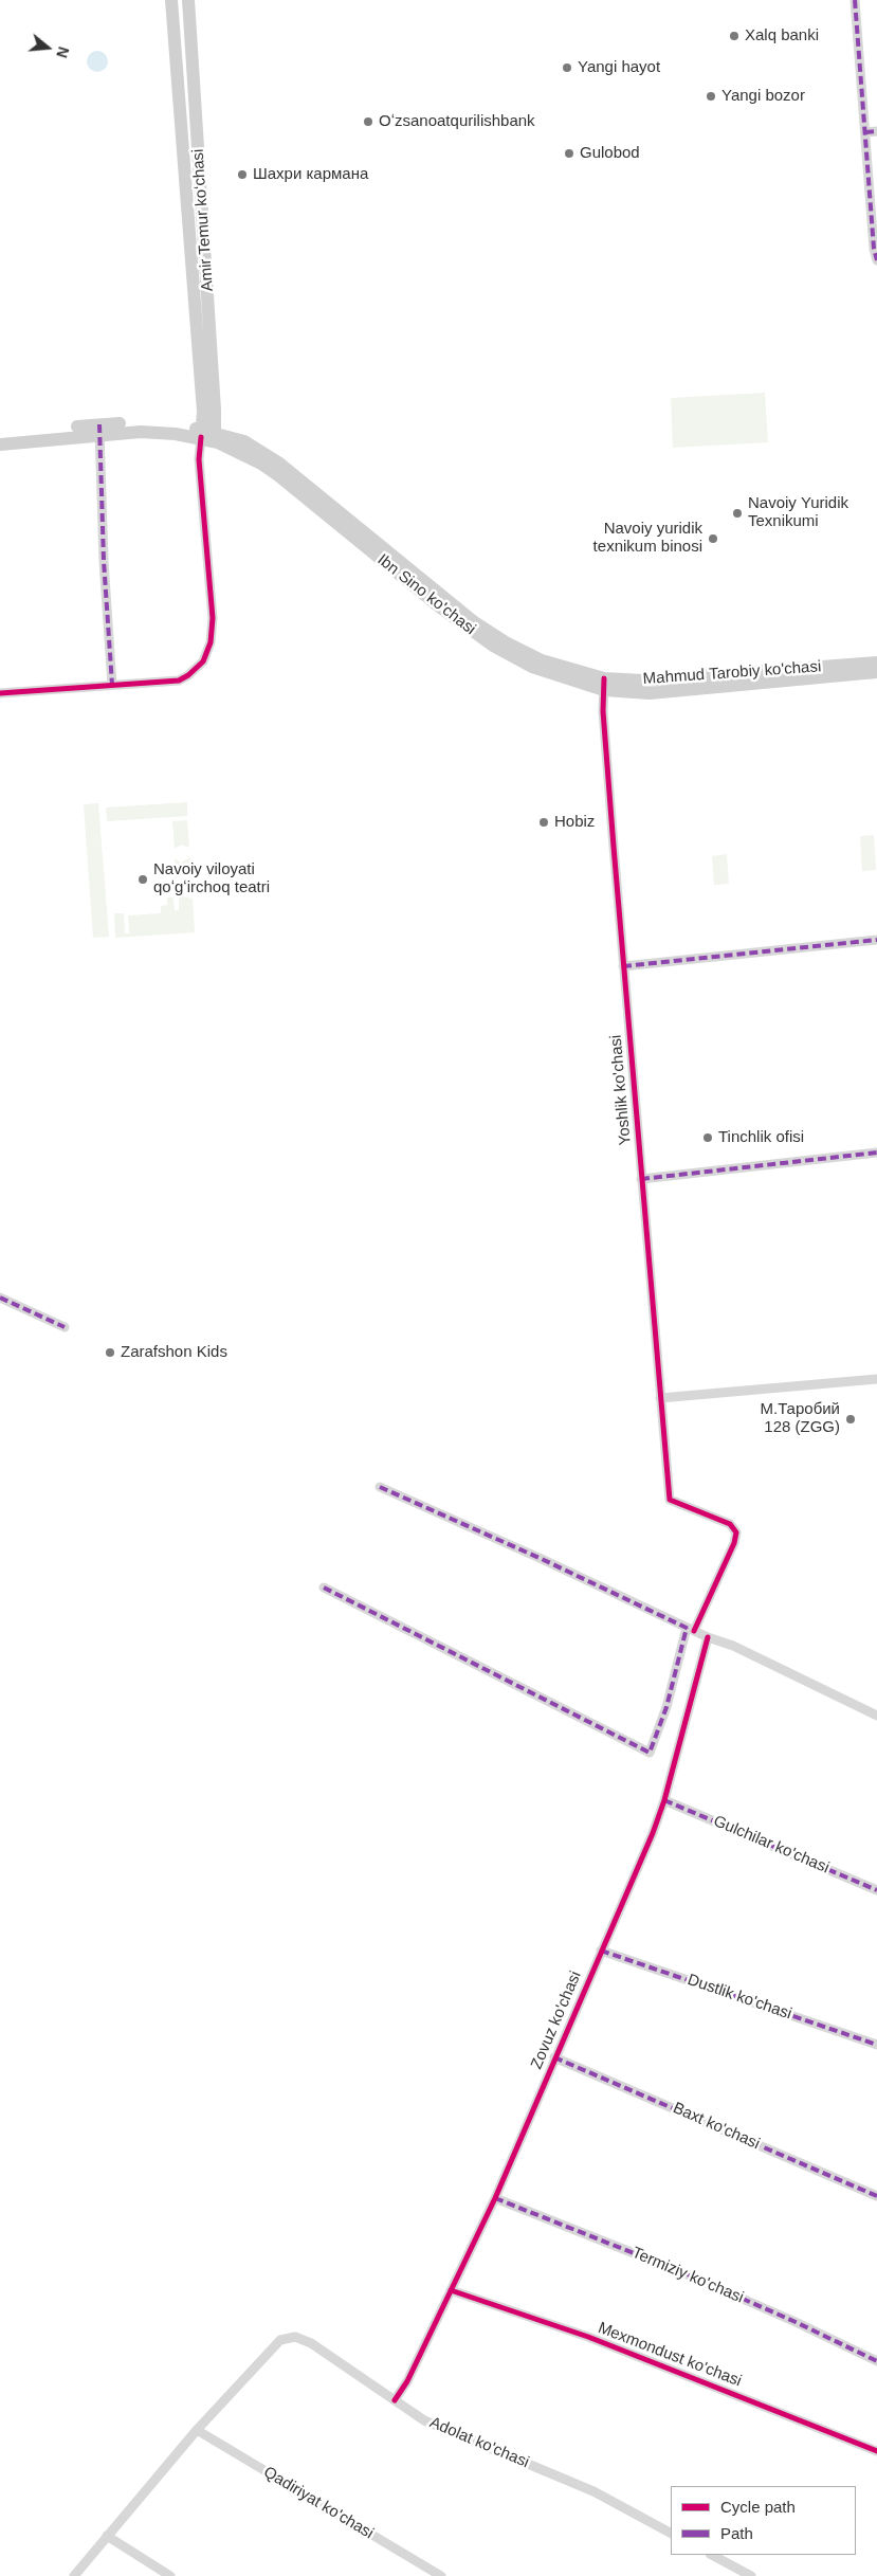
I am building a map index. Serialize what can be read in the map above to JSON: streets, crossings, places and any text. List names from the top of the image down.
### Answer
{
  "streets": {
    "main road": ["Amir Temur ko‘chasi", "Mahmud Tarobiy ko'chasi"],
    "street": [
      "Yoshlik ko'chasi",
      "Gulchilar ko'chasi",
      "Dustlik ko'chasi",
      "Zovuz ko'chasi",
      "Baxt ko'chasi",
      "Termiziy ko'chasi",
      "Mexmondust ko'chasi",
      "Adolat ko'chasi",
      "Qadiriyat ko'chasi"
    ]
  },
  "crossings": [
    ["Amir Temur ko‘chasi", "Mahmud Tarobiy ko'chasi"],
    ["Mahmud Tarobiy ko'chasi", "Yoshlik ko'chasi"],
    ["Gulchilar ko'chasi", "Zovuz ko'chasi"],
    ["Dustlik ko'chasi", "Zovuz ko'chasi"],
    ["Zovuz ko'chasi", "Baxt ko'chasi"],
    ["Zovuz ko'chasi", "Termiziy ko'chasi"],
    ["Zovuz ko'chasi", "Mexmondust ko'chasi"],
    ["Zovuz ko'chasi", "Adolat ko'chasi"],
    ["Adolat ko'chasi", "Qadiriyat ko'chasi"]
  ],
  "places": [
    "Xalq banki",
    "Yangi hayot",
    "Yangi bozor",
    "Oʻzsanoatqurilishbank",
    "Gulobod",
    "Шахри кармана",
    "Navoiy Yuridik Texnikumi",
    "Navoiy yuridik texnikum binosi",
    "Hobiz",
    "Navoiy viloyati qoʻgʻirchoq teatri",
    "Tinchlik ofisi",
    "Zarafshon Kids",
    "М.Таробий 128 (ZGG)"
  ],
  "legend": ["Cycle path", "Path"],
  "north": "right"
}
